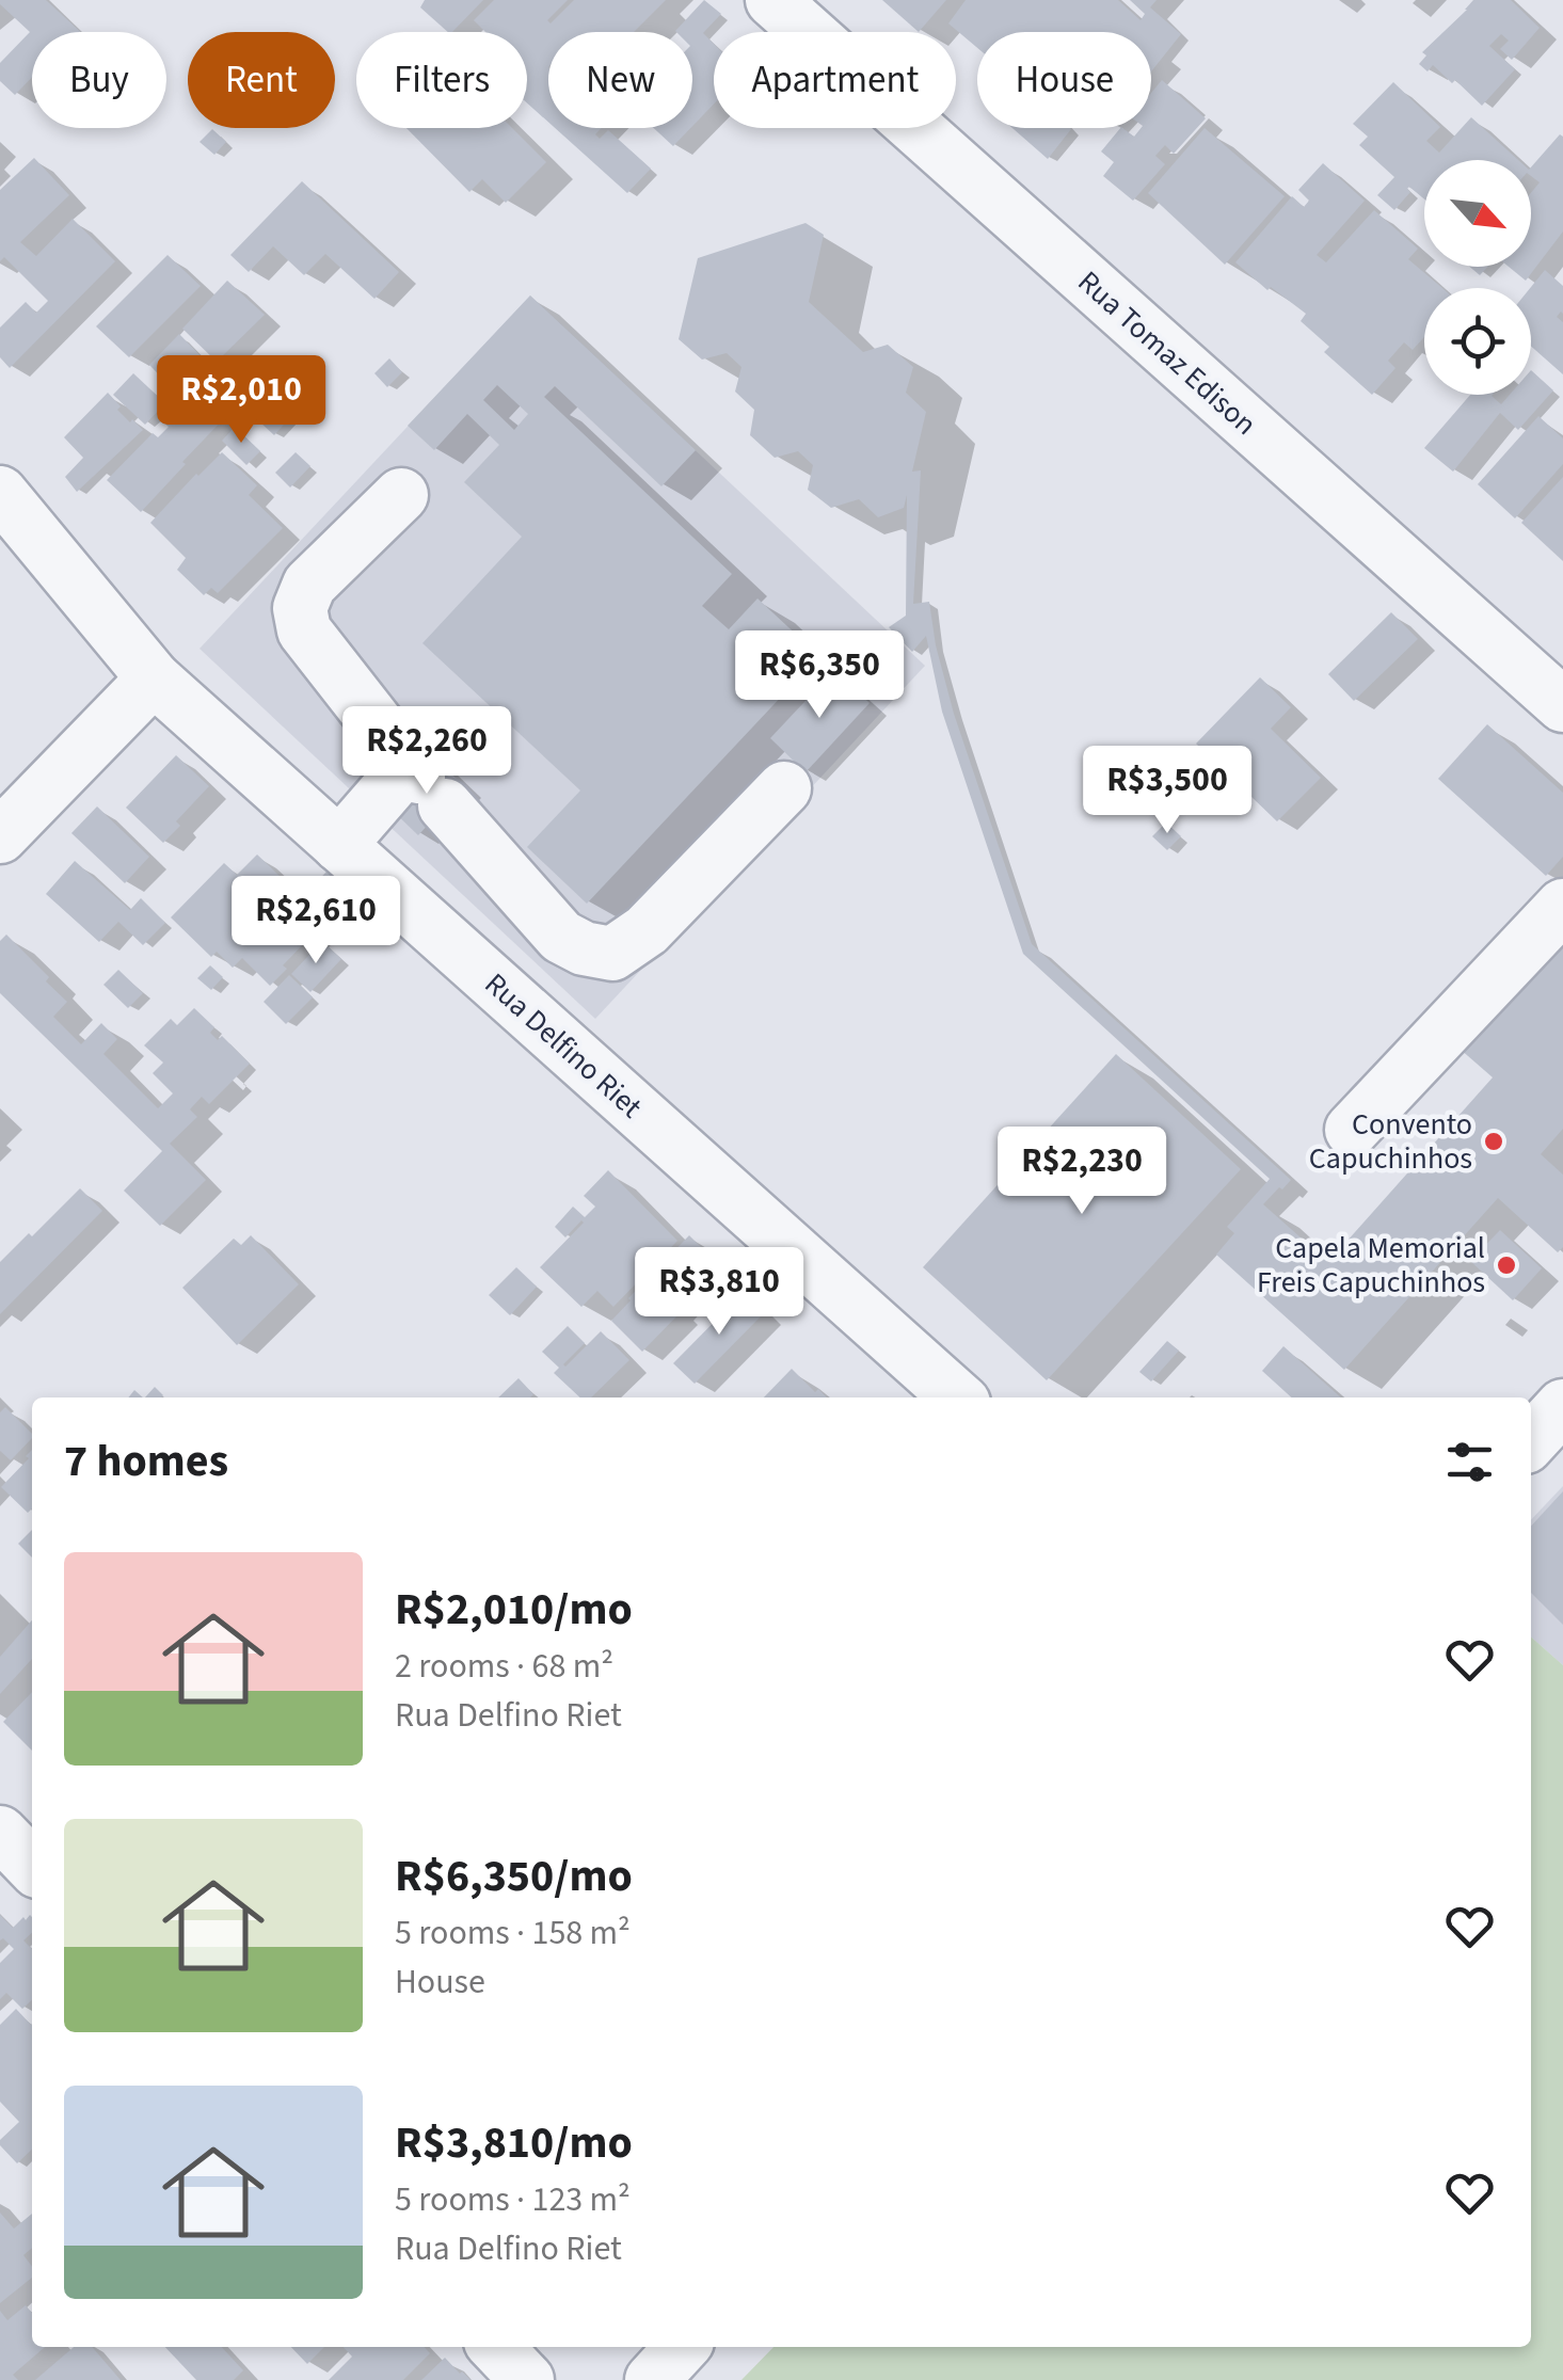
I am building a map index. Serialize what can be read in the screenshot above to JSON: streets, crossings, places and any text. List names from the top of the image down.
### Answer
{
  "streets": {
    "street": ["Rua Tomaz Edison", "Rua Delfino Riet"]
  },
  "places": ["Convento Capuchinhos", "Capela Memorial Freis Capuchinhos"],
  "north": "bottom right",
  "page": {
    "chip": [
      "Buy",
      "Rent",
      "Filters",
      "New",
      "Apartment",
      "House"
    ],
    "price": [
      "R$2,010",
      "R$6,350",
      "R$2,260",
      "R$3,500",
      "R$2,610",
      "R$2,230",
      "R$3,810"
    ],
    "heading": "7 homes",
    "list": [
      {
        "name": "R$2,010/mo",
        "note": "2 rooms · 68 m² · Rua Delfino Riet"
      },
      {
        "name": "R$6,350/mo",
        "note": "5 rooms · 158 m² · House"
      },
      {
        "name": "R$3,810/mo",
        "note": "5 rooms · 123 m² · Rua Delfino Riet"
      }
    ]
  }
}
